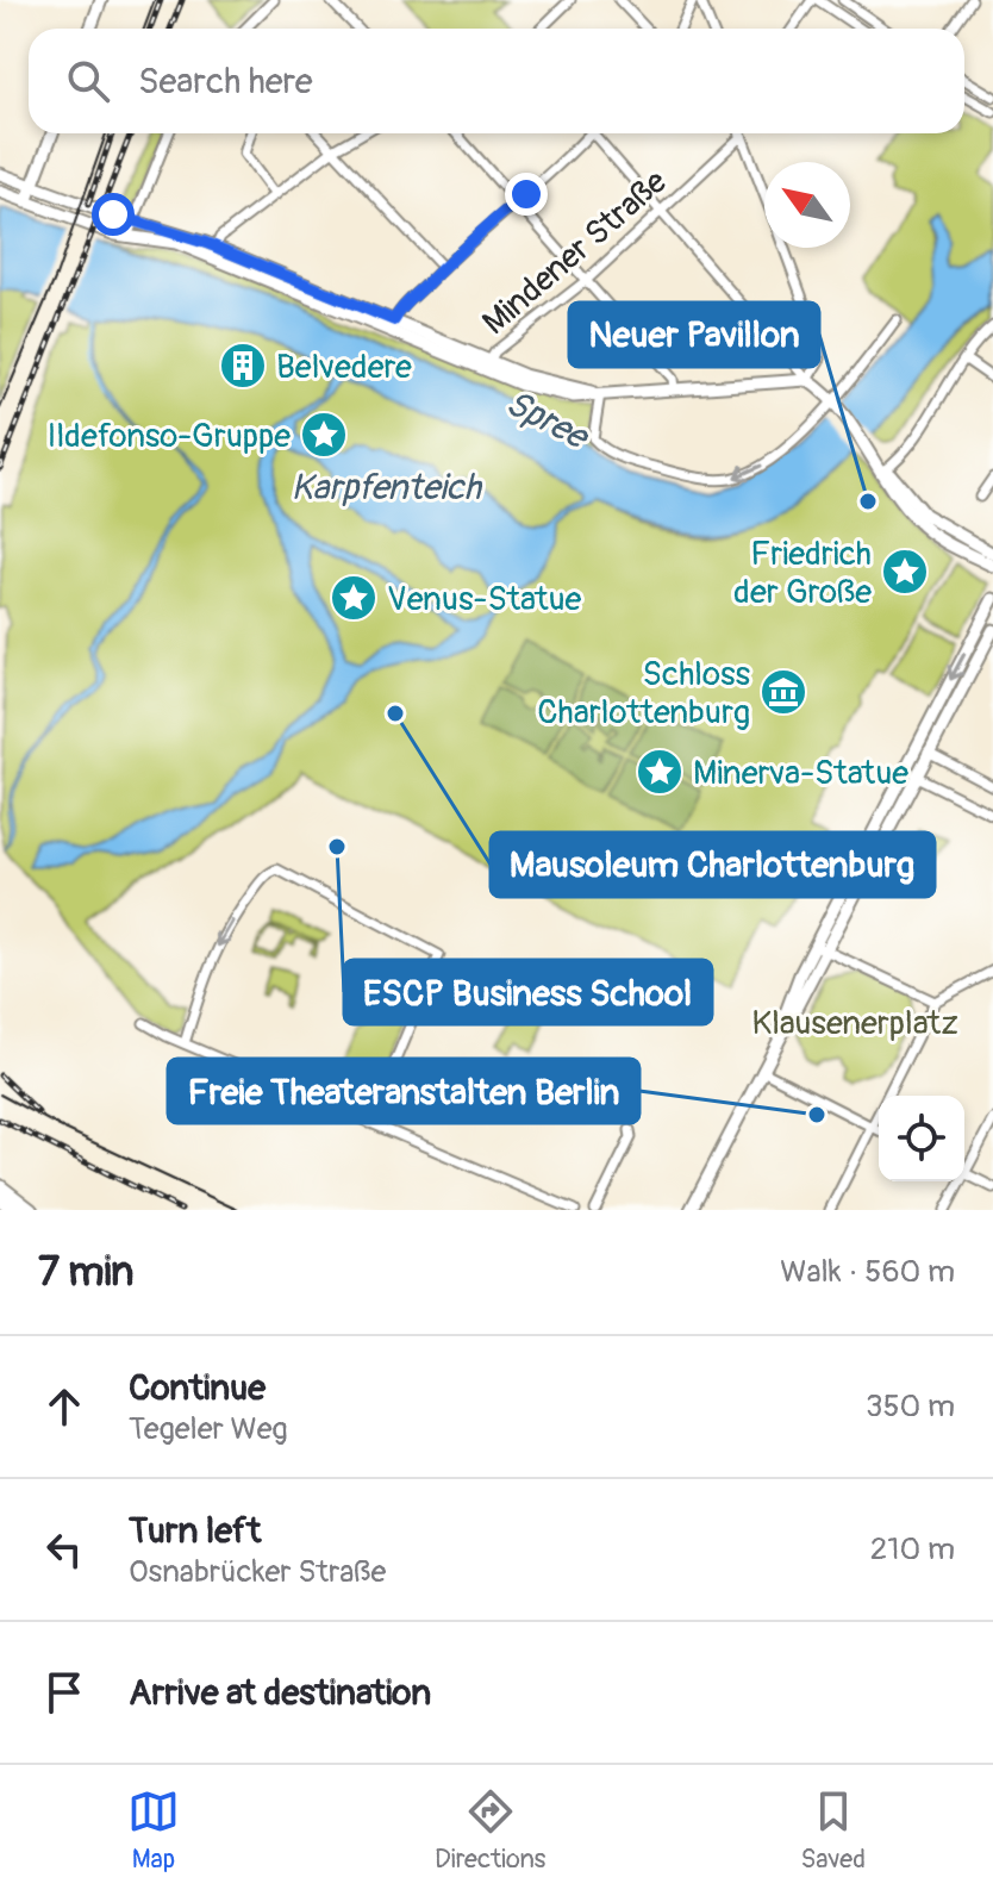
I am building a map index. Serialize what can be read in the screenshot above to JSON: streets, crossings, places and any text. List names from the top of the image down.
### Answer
{
  "streets": {
    "street": ["Mindener Straße"]
  },
  "water": ["Spree", "Karpfenteich"],
  "parks": ["Klausenerplatz"],
  "places": {
    "building": ["Belvedere"],
    "place": [
      "Ildefonso-Gruppe",
      "Friedrich der Große",
      "Venus-Statue",
      "Minerva-Statue"
    ],
    "other": [
      "Neuer Pavillon",
      "Mausoleum Charlottenburg",
      "ESCP Business School",
      "Freie Theateranstalten Berlin"
    ],
    "museum": ["Schloss Charlottenburg"]
  },
  "north": "top left",
  "page": {
    "search": "Search here",
    "heading": ["7 min", "Walk · 560 m"],
    "list": [
      ["Continue", "Tegeler Weg", "350 m"],
      ["Turn left", "Osnabrücker Straße", "210 m"],
      "Arrive at destination"
    ],
    "nav": ["Map", "Directions", "Saved"]
  }
}
